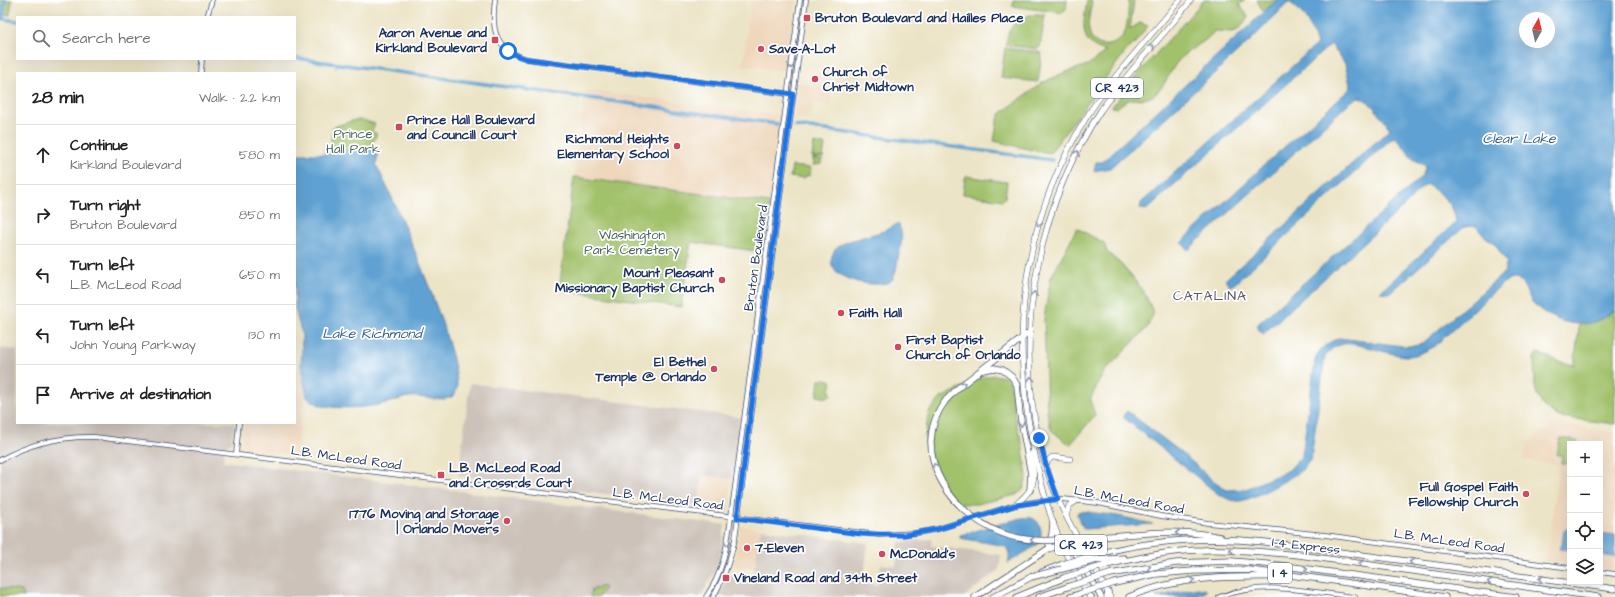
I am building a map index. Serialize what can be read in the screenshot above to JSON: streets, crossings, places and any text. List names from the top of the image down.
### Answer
{
  "streets": {
    "highway": ["I-4 Express", "I 4"],
    "main road": ["CR 423"],
    "street": ["Bruton Boulevard", "L.B. McLeod Road"]
  },
  "crossings": [
    ["CR 423", "L.B. McLeod Road"],
    ["Bruton Boulevard", "L.B. McLeod Road"]
  ],
  "districts": ["CATALINA"],
  "water": ["Clear Lake", "Lake Richmond"],
  "parks": ["Prince Hall Park", "Washington Park Cemetery"],
  "places": {
    "transit": [
      "Bruton Boulevard and Hailles Place",
      "Aaron Avenue and Kirkland Boulevard",
      "Prince Hall Boulevard and Councill Court",
      "L.B. McLeod Road and Crossrds Court",
      "Vineland Road and 34th Street"
    ],
    "other": [
      "Save-A-Lot",
      "Church of Christ Midtown",
      "Richmond Heights Elementary School",
      "Mount Pleasant Missionary Baptist Church",
      "Faith Hall",
      "First Baptist Church of Orlando",
      "El Bethel Temple @ Orlando",
      "Full Gospel Faith Fellowship Church",
      "1776 Moving and Storage | Orlando Movers",
      "7-Eleven",
      "McDonald's"
    ]
  },
  "north": "top",
  "page": {
    "search": "Search here",
    "heading": ["28 min", "Walk · 2.2 km"],
    "list": [
      ["Continue", "Kirkland Boulevard", "580 m"],
      ["Turn right", "Bruton Boulevard", "850 m"],
      ["Turn left", "L.B. McLeod Road", "650 m"],
      ["Turn left", "John Young Parkway", "130 m"],
      "Arrive at destination"
    ],
    "map_buttons": ["+", "−"]
  }
}
